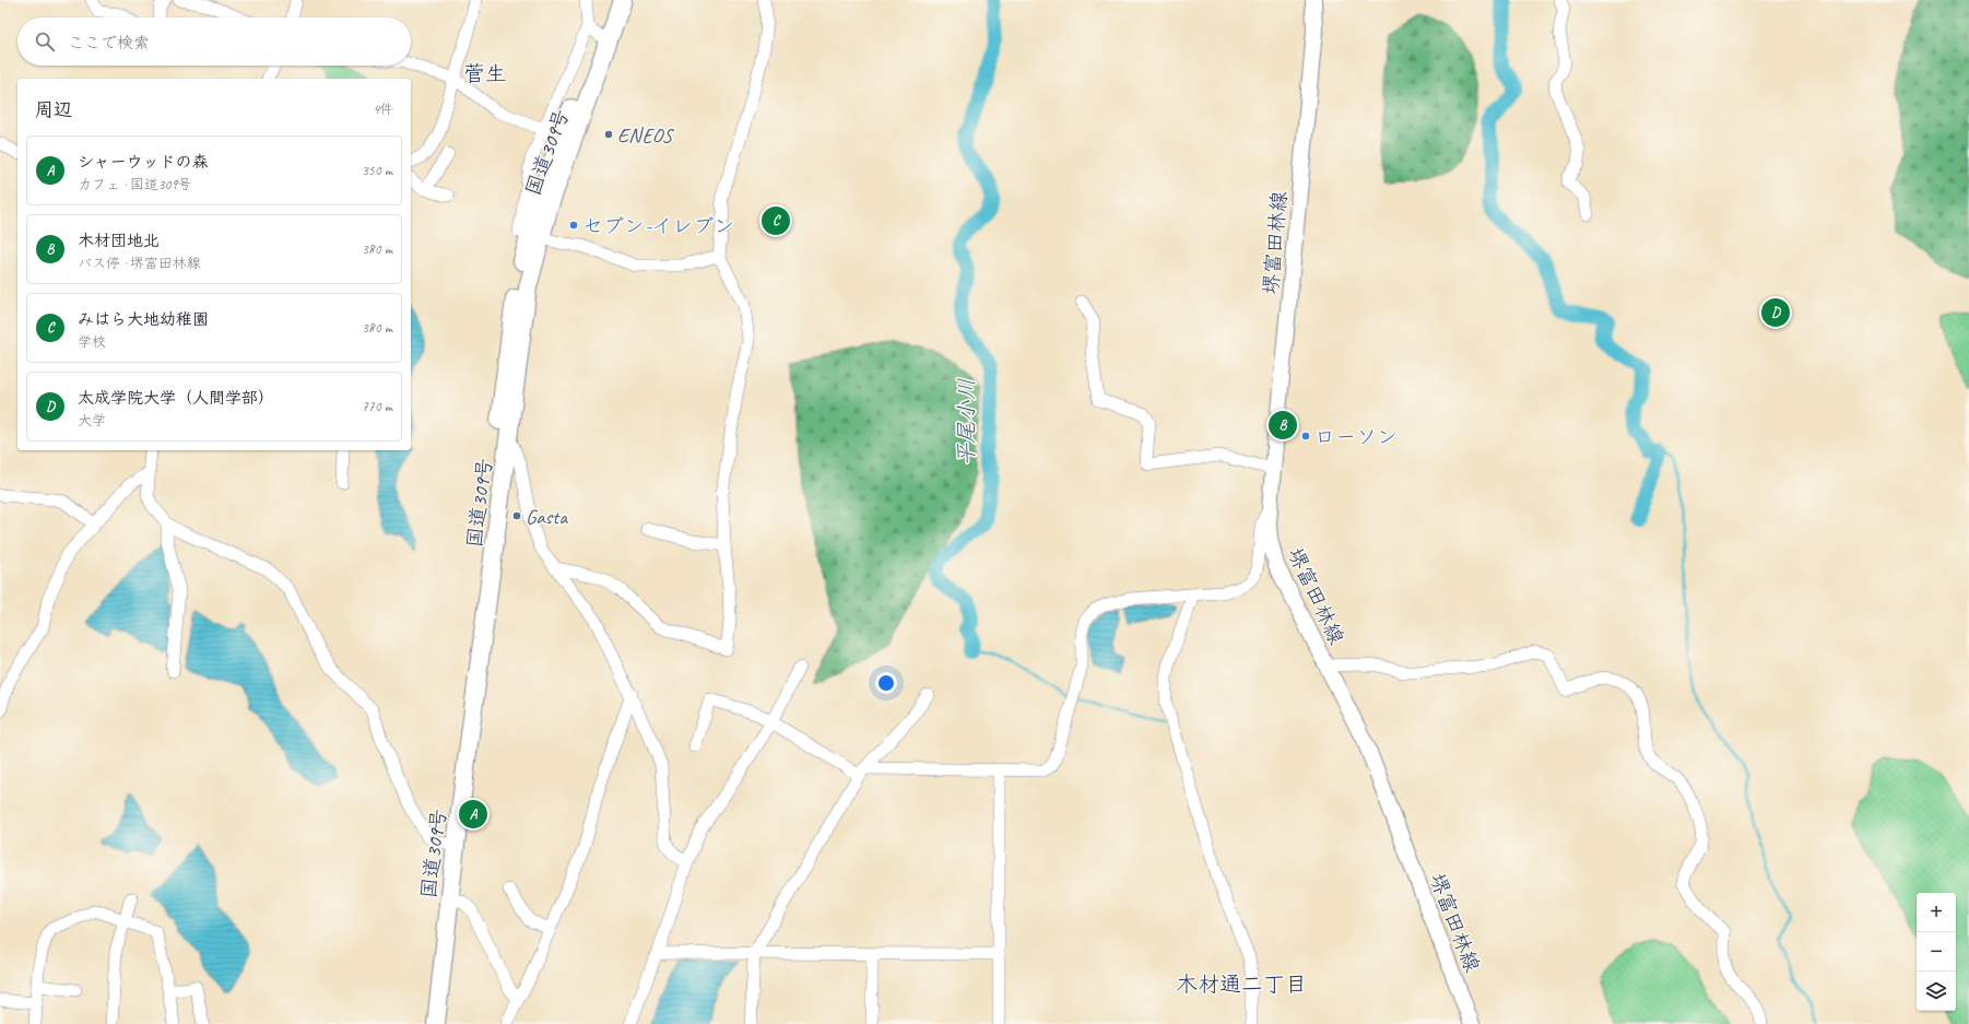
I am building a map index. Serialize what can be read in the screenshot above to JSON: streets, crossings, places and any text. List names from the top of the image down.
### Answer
{
  "streets": {
    "highway": ["国道309号"],
    "main road": ["堺富田林線"]
  },
  "districts": ["菅生", "木材通二丁目"],
  "water": ["平尾小川"],
  "places": [
    "ENEOS",
    "セブン-イレブン",
    "ローソン",
    "Gasta"
  ],
  "page": {
    "search": "ここで検索",
    "heading": ["周辺", "4件"],
    "list": [
      {
        "mark": "A",
        "name": "シャーウッドの森",
        "note": "カフェ · 国道309号",
        "value": "350 m"
      },
      {
        "mark": "B",
        "name": "木材団地北",
        "note": "バス停 · 堺富田林線",
        "value": "380 m"
      },
      {
        "mark": "C",
        "name": "みはら大地幼稚園",
        "note": "学校",
        "value": "380 m"
      },
      {
        "mark": "D",
        "name": "太成学院大学（人間学部）",
        "note": "大学",
        "value": "770 m"
      }
    ],
    "pins": [
      "C",
      "D",
      "B",
      "A"
    ],
    "map_buttons": ["+", "−"]
  }
}
